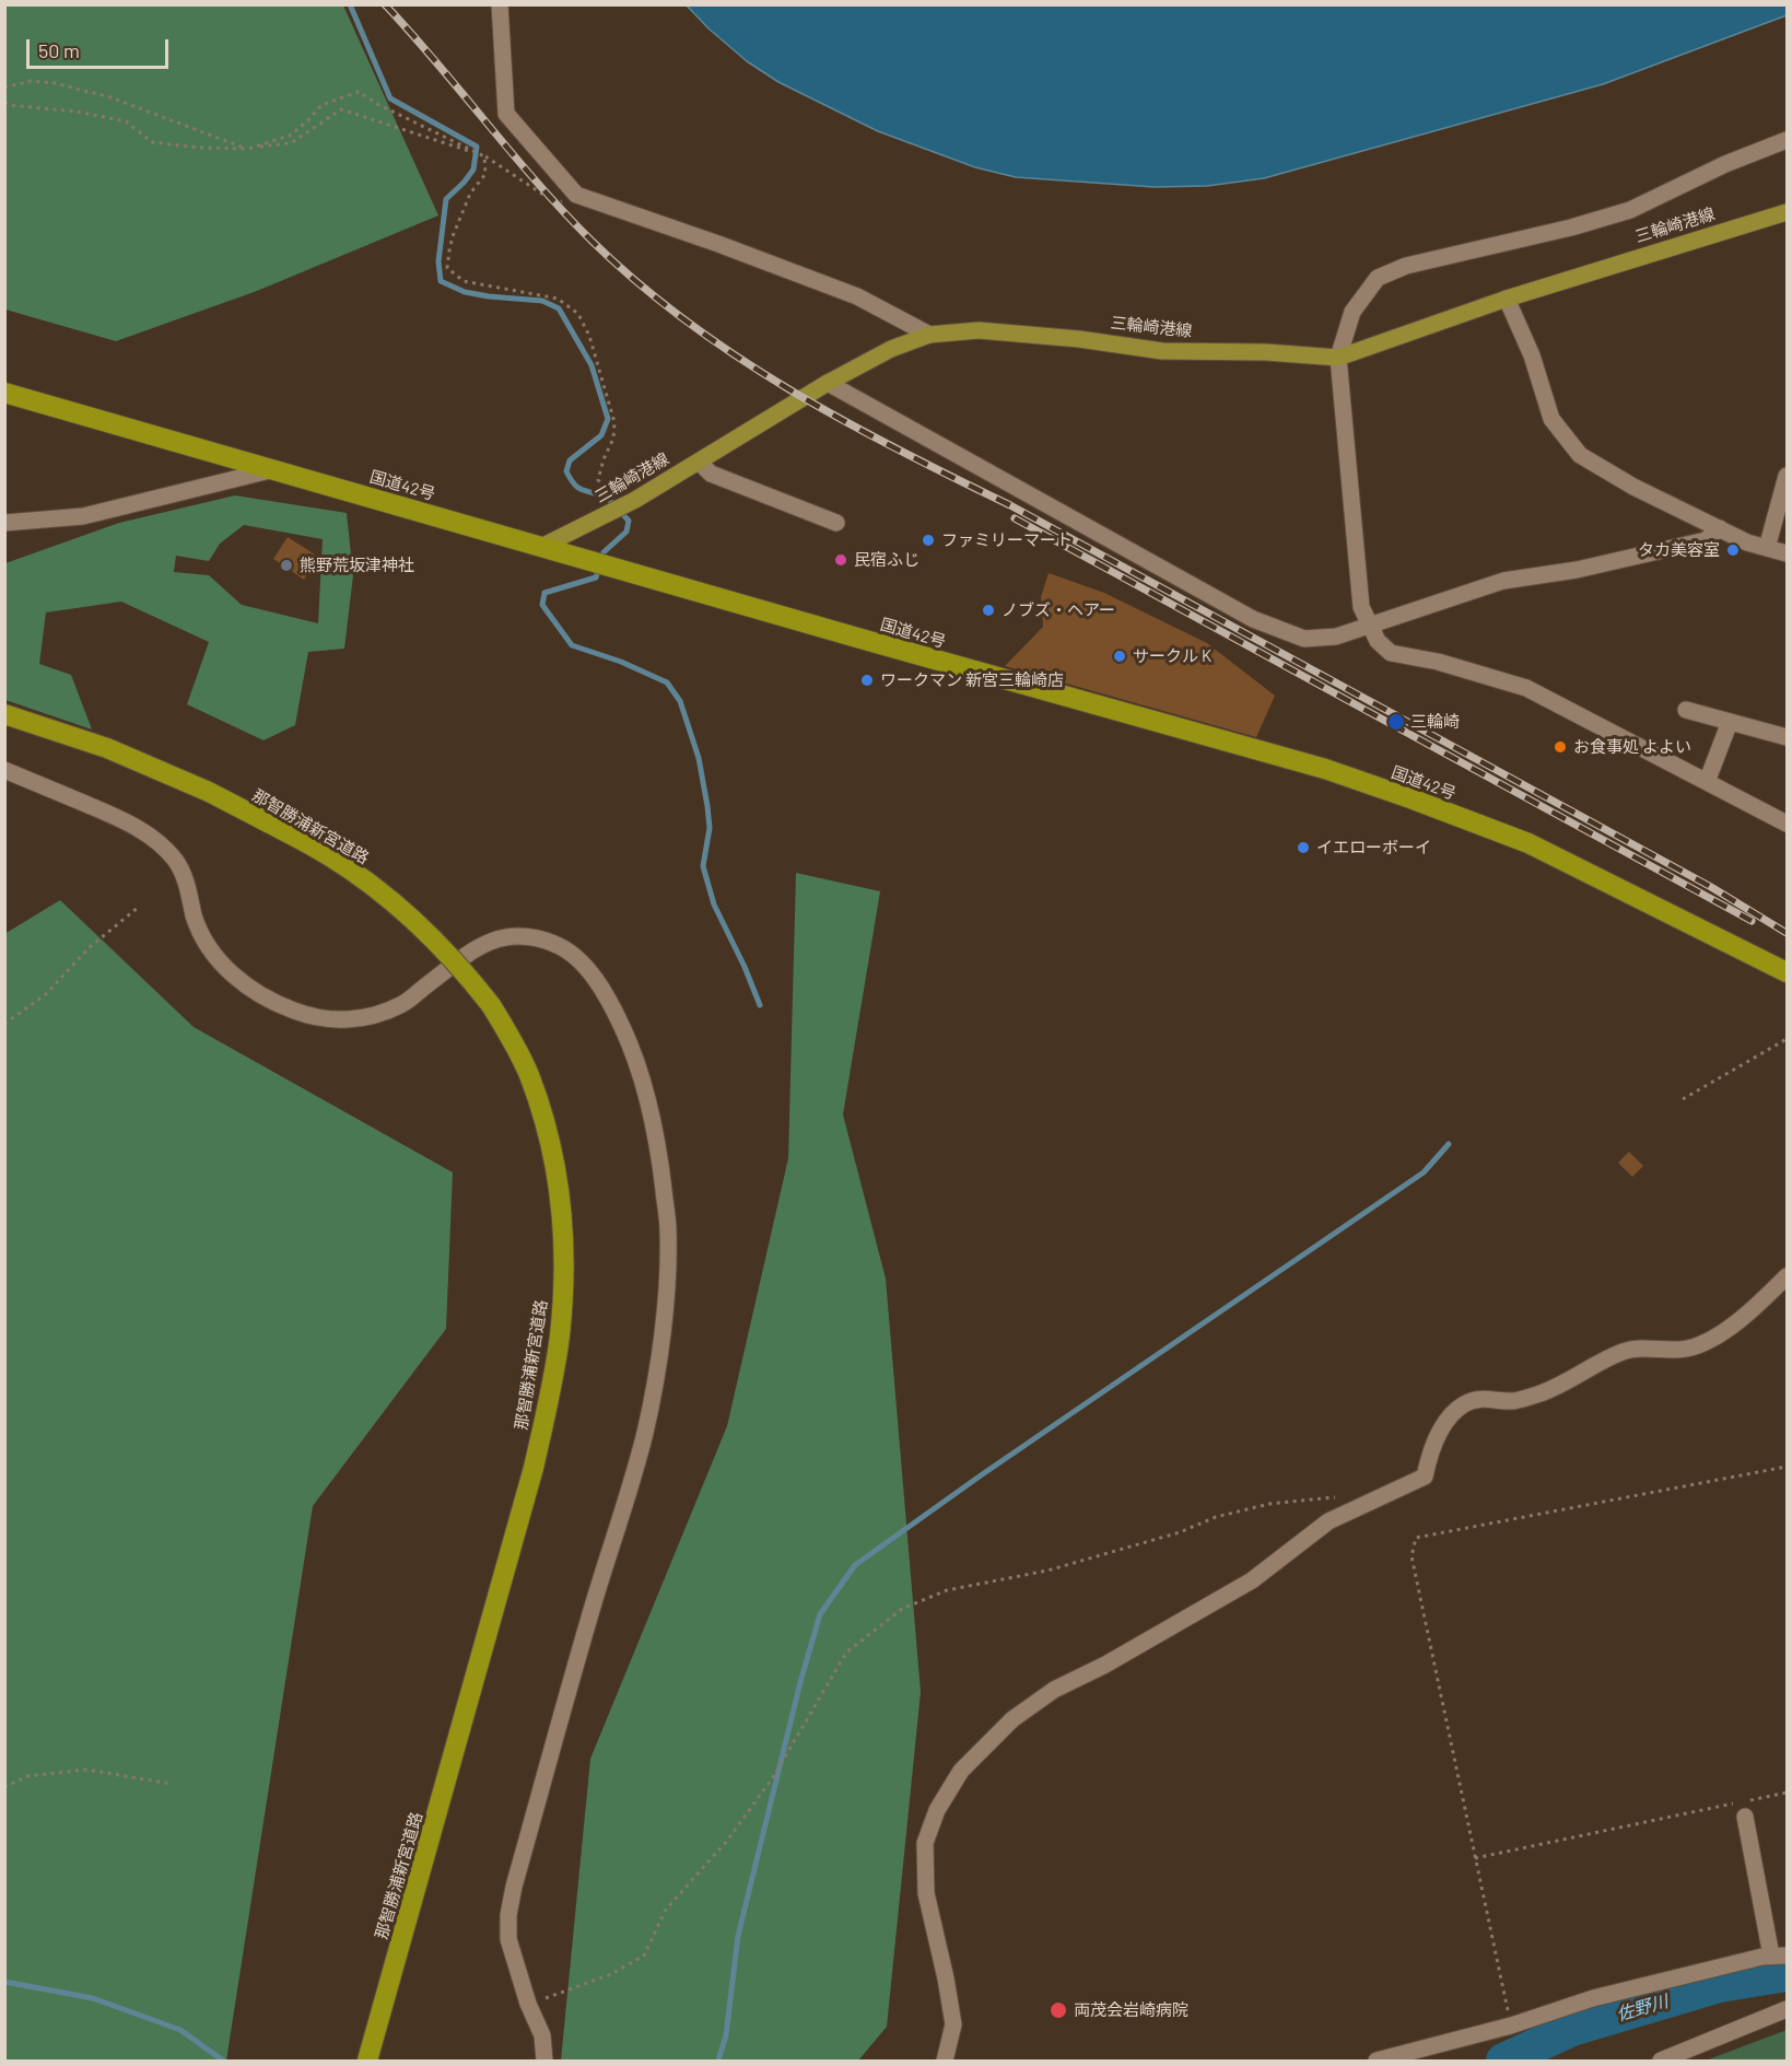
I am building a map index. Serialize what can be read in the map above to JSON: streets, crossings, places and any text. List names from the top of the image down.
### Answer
{
  "streets": {
    "highway": ["国道42号", "那智勝浦新宮道路"],
    "main road": ["三輪崎港線"]
  },
  "crossings": [
    ["三輪崎港線", "国道42号"]
  ],
  "water": ["佐野川"],
  "places": [
    "ファミリーマート",
    "タカ美容室",
    "民宿ふじ",
    "熊野荒坂津神社",
    "ノブズ・ヘアー",
    "サークル K",
    "ワークマン 新宮三輪崎店",
    "三輪崎",
    "お食事処 よよい",
    "イエローボーイ",
    "両茂会岩崎病院"
  ],
  "scale_bar": "50 m"
}
